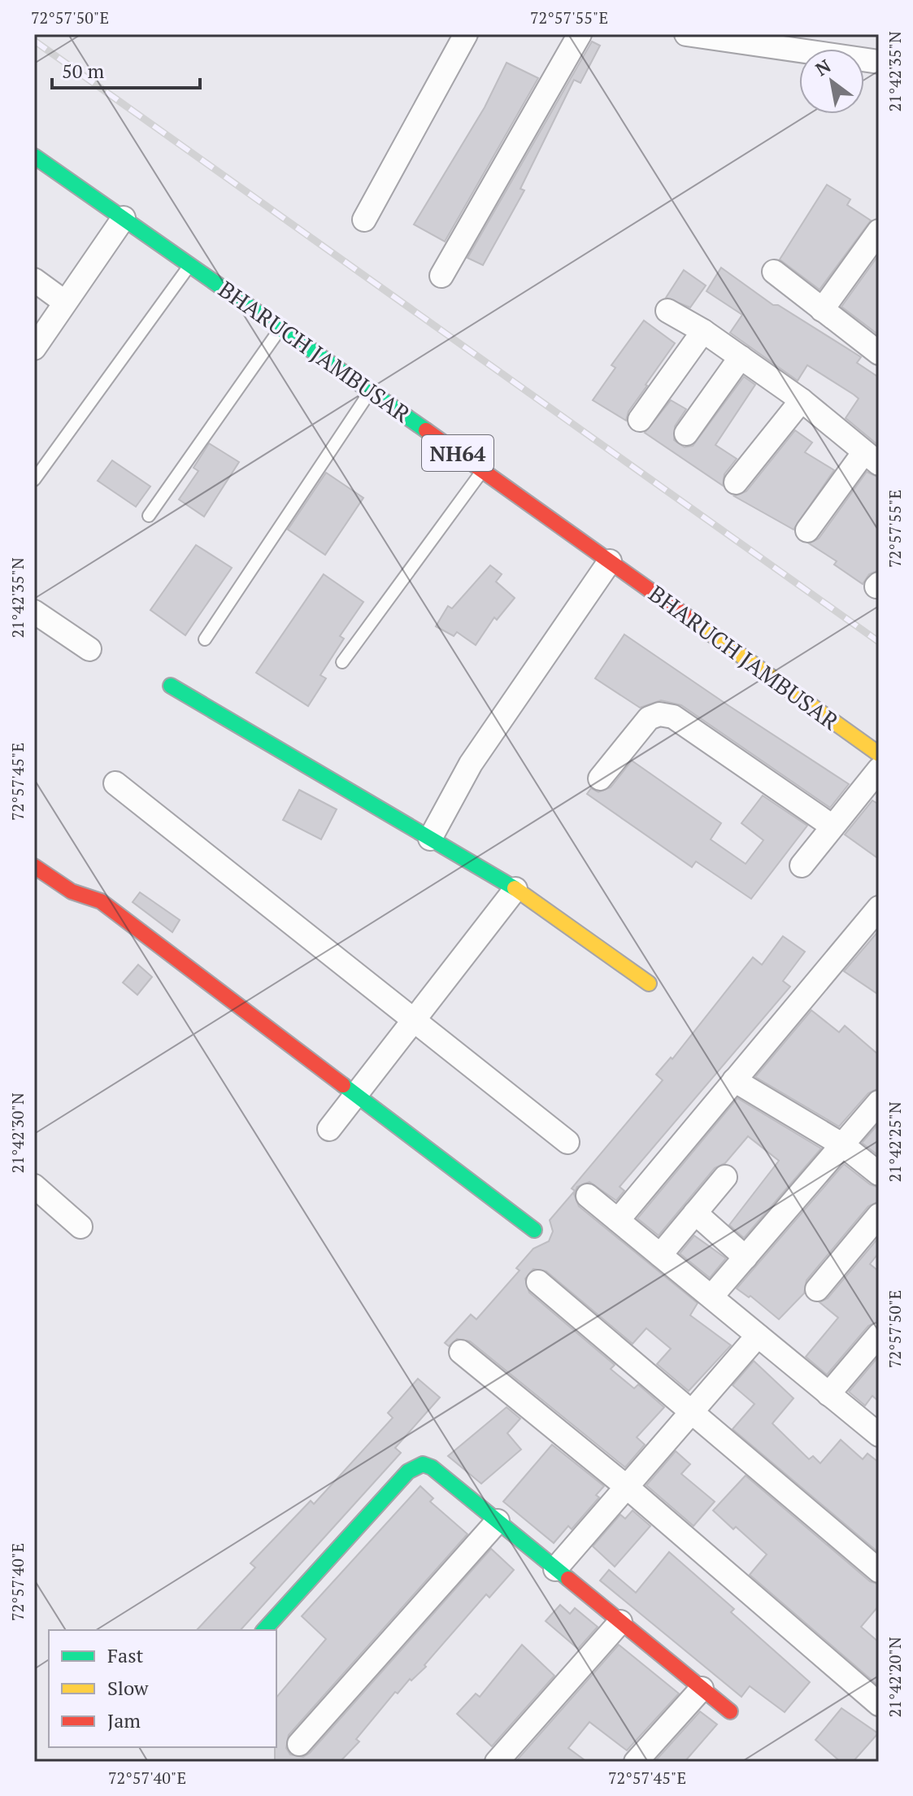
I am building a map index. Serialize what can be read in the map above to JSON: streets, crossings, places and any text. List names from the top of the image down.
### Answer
{
  "streets": {
    "main road": ["BHARUCH JAMBUSAR", "NH64"]
  },
  "legend": ["Fast", "Slow", "Jam"],
  "scale_bar": "50 m",
  "north": "top left",
  "coordinates": [
    "72°57'50\"E",
    "72°57'55\"E",
    "21°42'35\"N",
    "72°57'45\"E",
    "21°42'30\"N",
    "21°42'25\"N",
    "72°57'40\"E",
    "21°42'20\"N"
  ]
}
